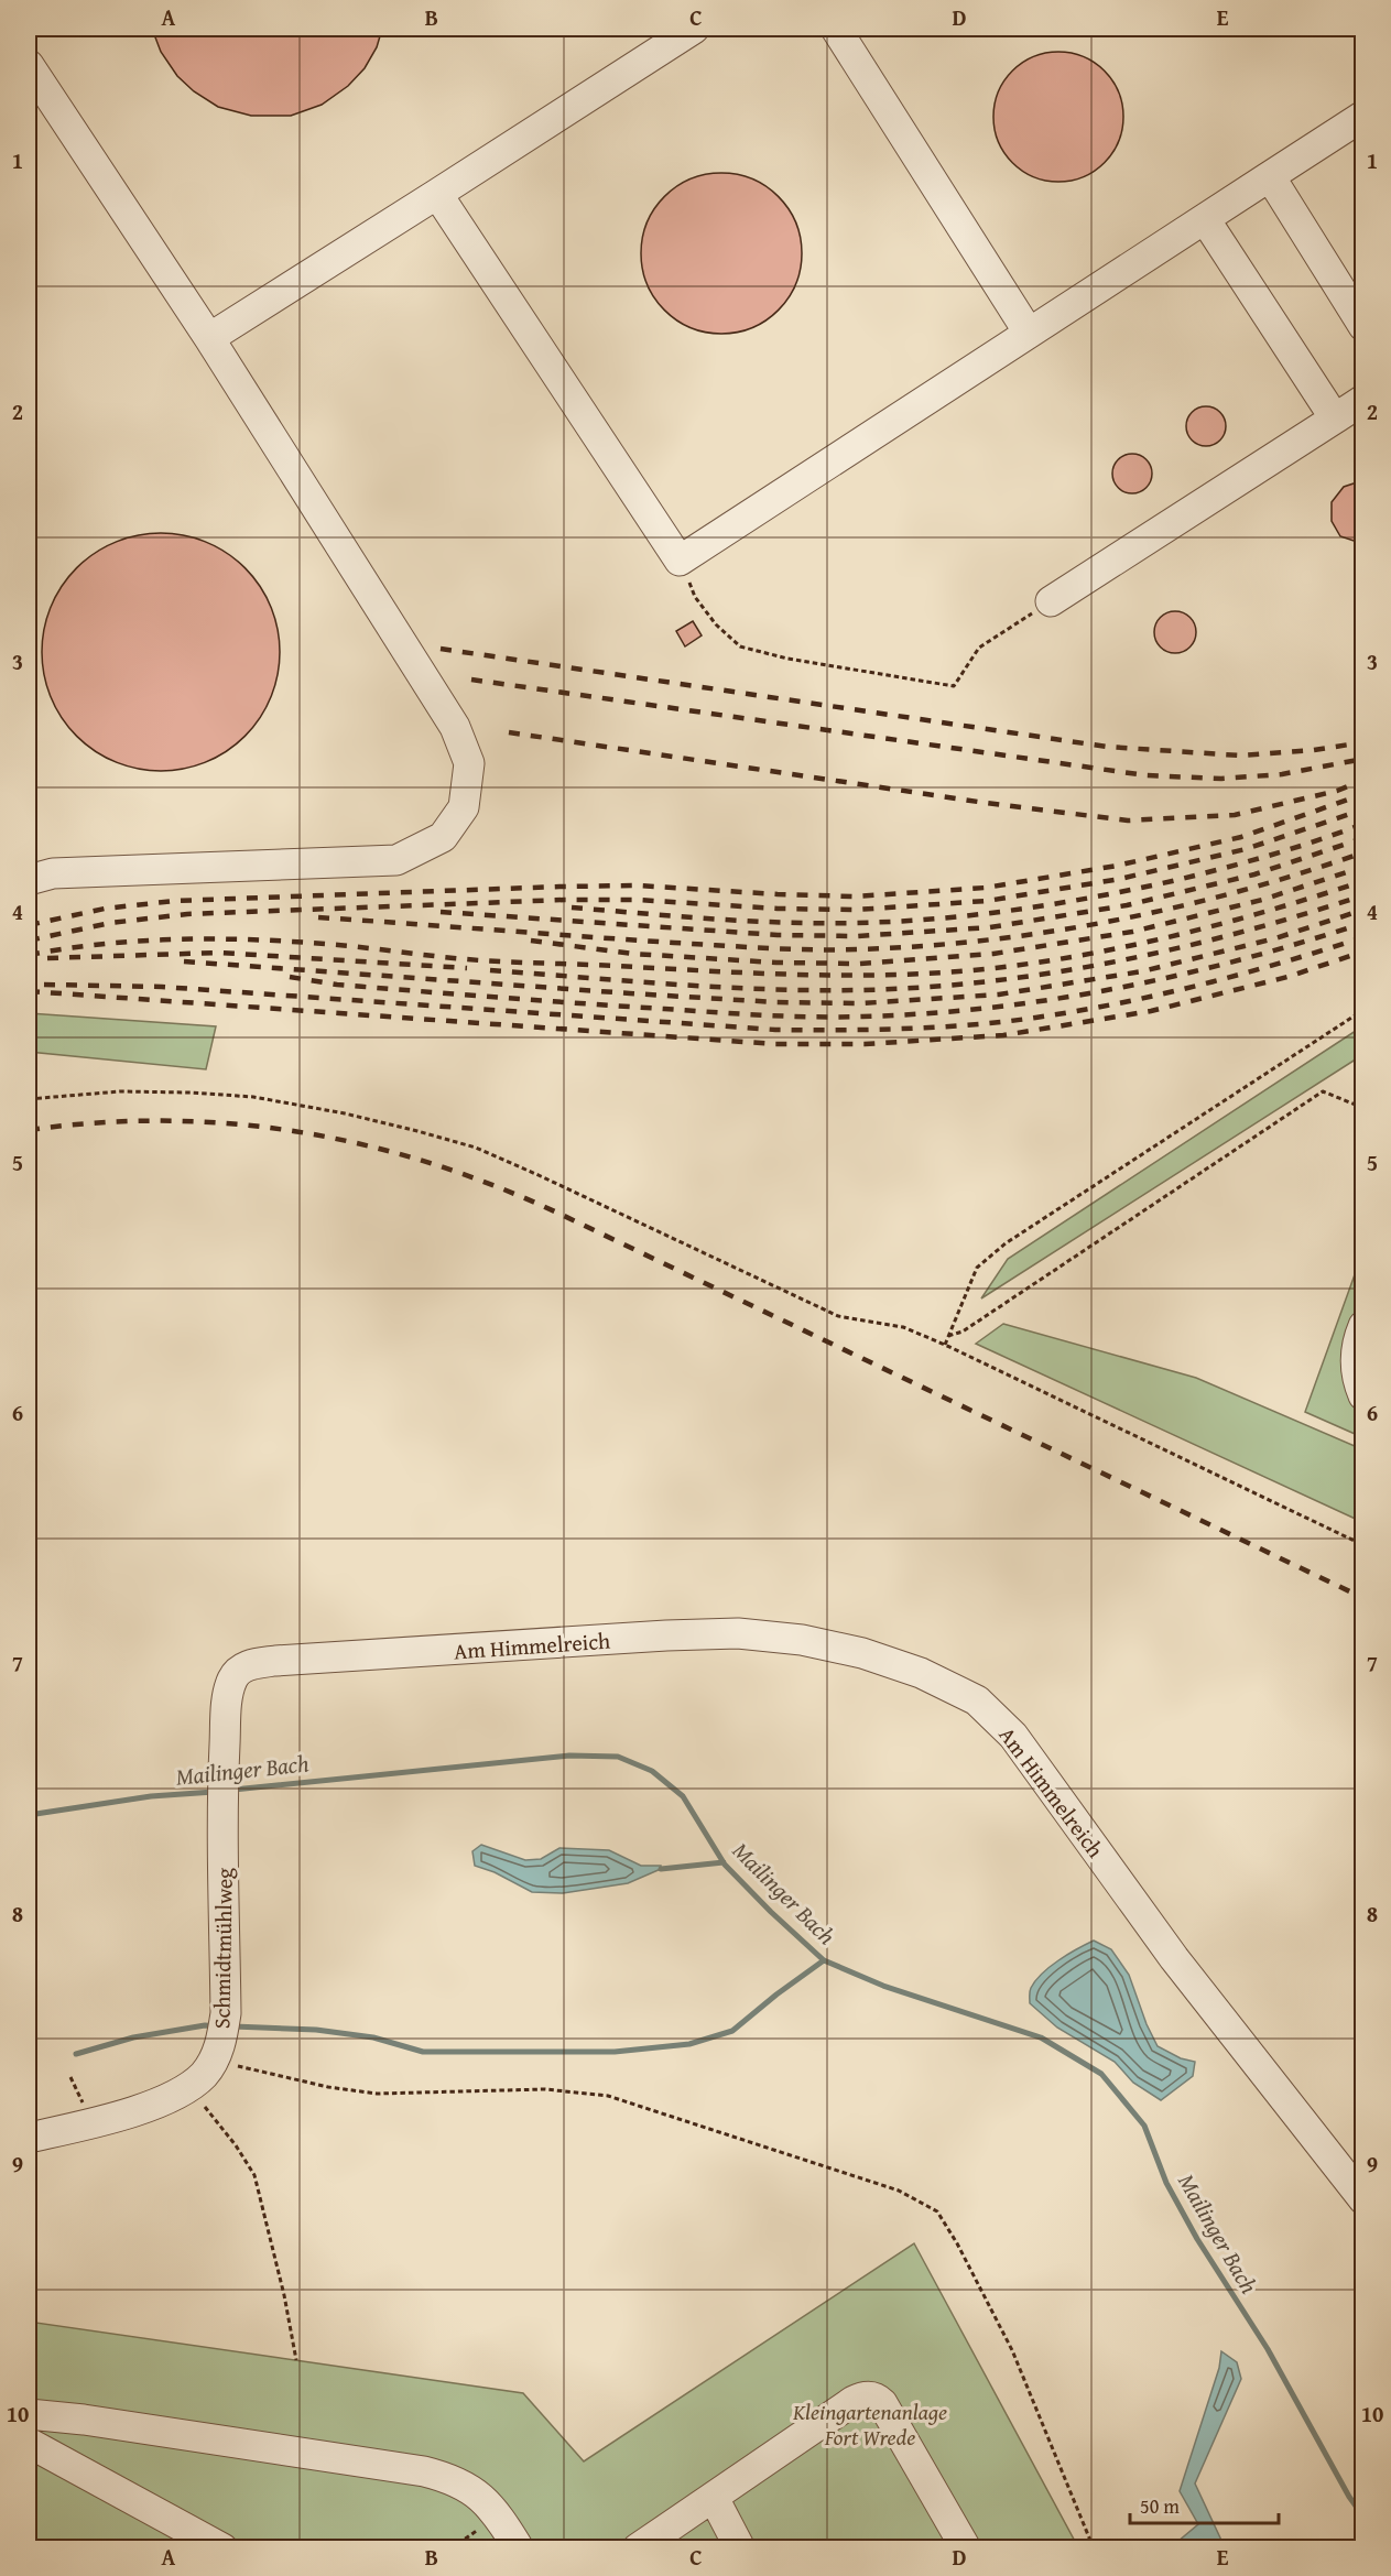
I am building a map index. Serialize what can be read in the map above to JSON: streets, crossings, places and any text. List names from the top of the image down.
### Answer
{
  "streets": {
    "street": ["Am Himmelreich", "Schmidtmühlweg"]
  },
  "crossings": [
    ["Am Himmelreich", "Schmidtmühlweg"]
  ],
  "water": ["Mailinger Bach"],
  "parks": ["Kleingartenanlage Fort Wrede"],
  "scale_bar": "50 m",
  "grid": {
    "columns": [
      "A",
      "B",
      "C",
      "D",
      "E"
    ],
    "rows": [
      "1",
      "2",
      "3",
      "4",
      "5",
      "6",
      "7",
      "8",
      "9",
      "10"
    ]
  }
}
